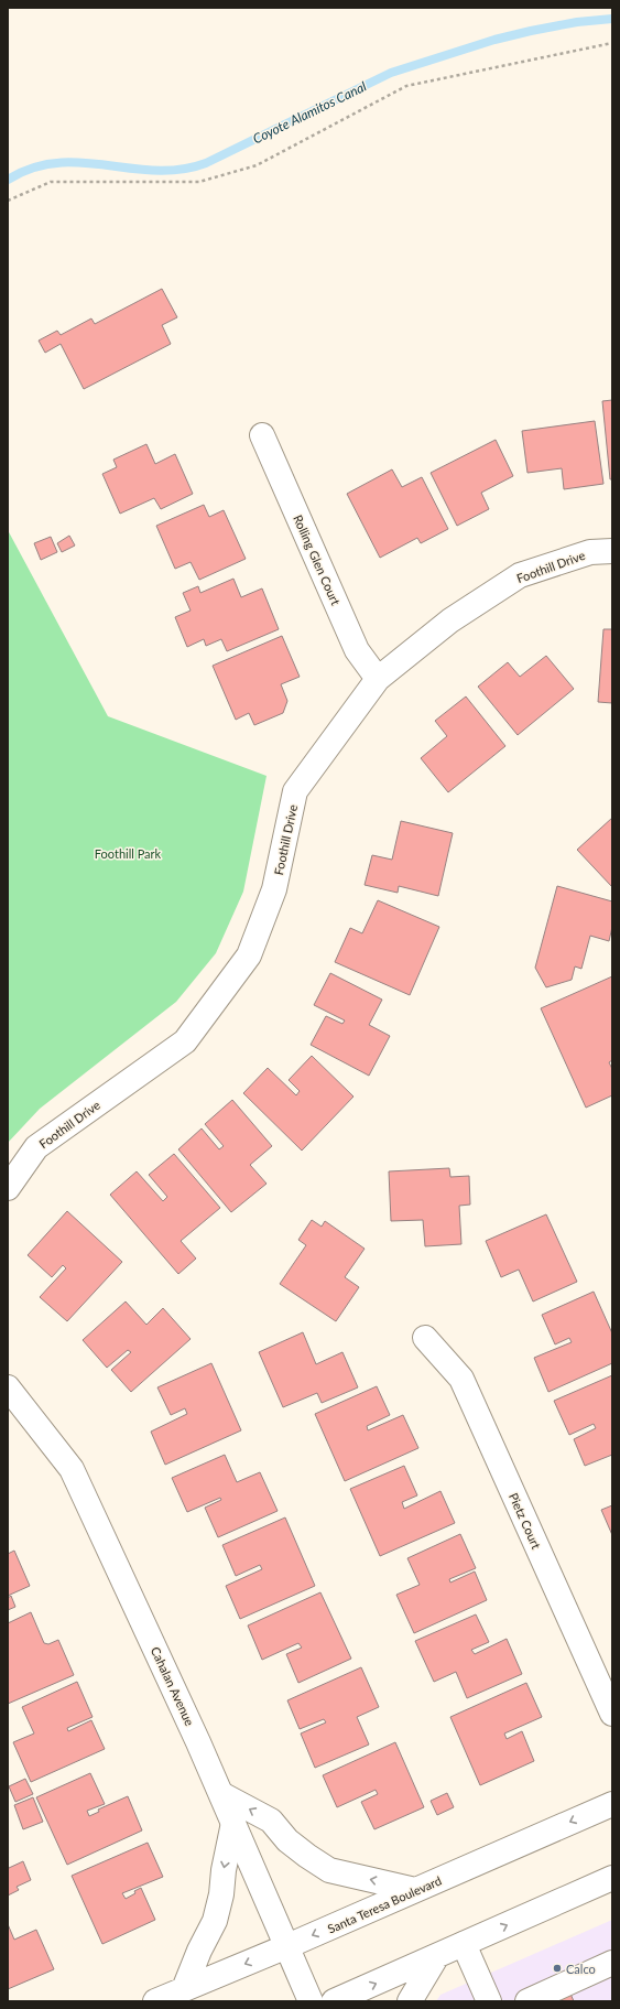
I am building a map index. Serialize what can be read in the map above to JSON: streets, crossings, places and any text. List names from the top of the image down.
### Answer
{
  "streets": {
    "street": [
      "Rolling Glen Court",
      "Foothill Drive",
      "Pietz Court",
      "Cahalan Avenue",
      "Santa Teresa Boulevard"
    ]
  },
  "crossings": [
    ["Rolling Glen Court", "Foothill Drive"],
    ["Cahalan Avenue", "Santa Teresa Boulevard"]
  ],
  "water": ["Coyote Alamitos Canal"],
  "parks": ["Foothill Park"],
  "places": ["Calco"]
}
